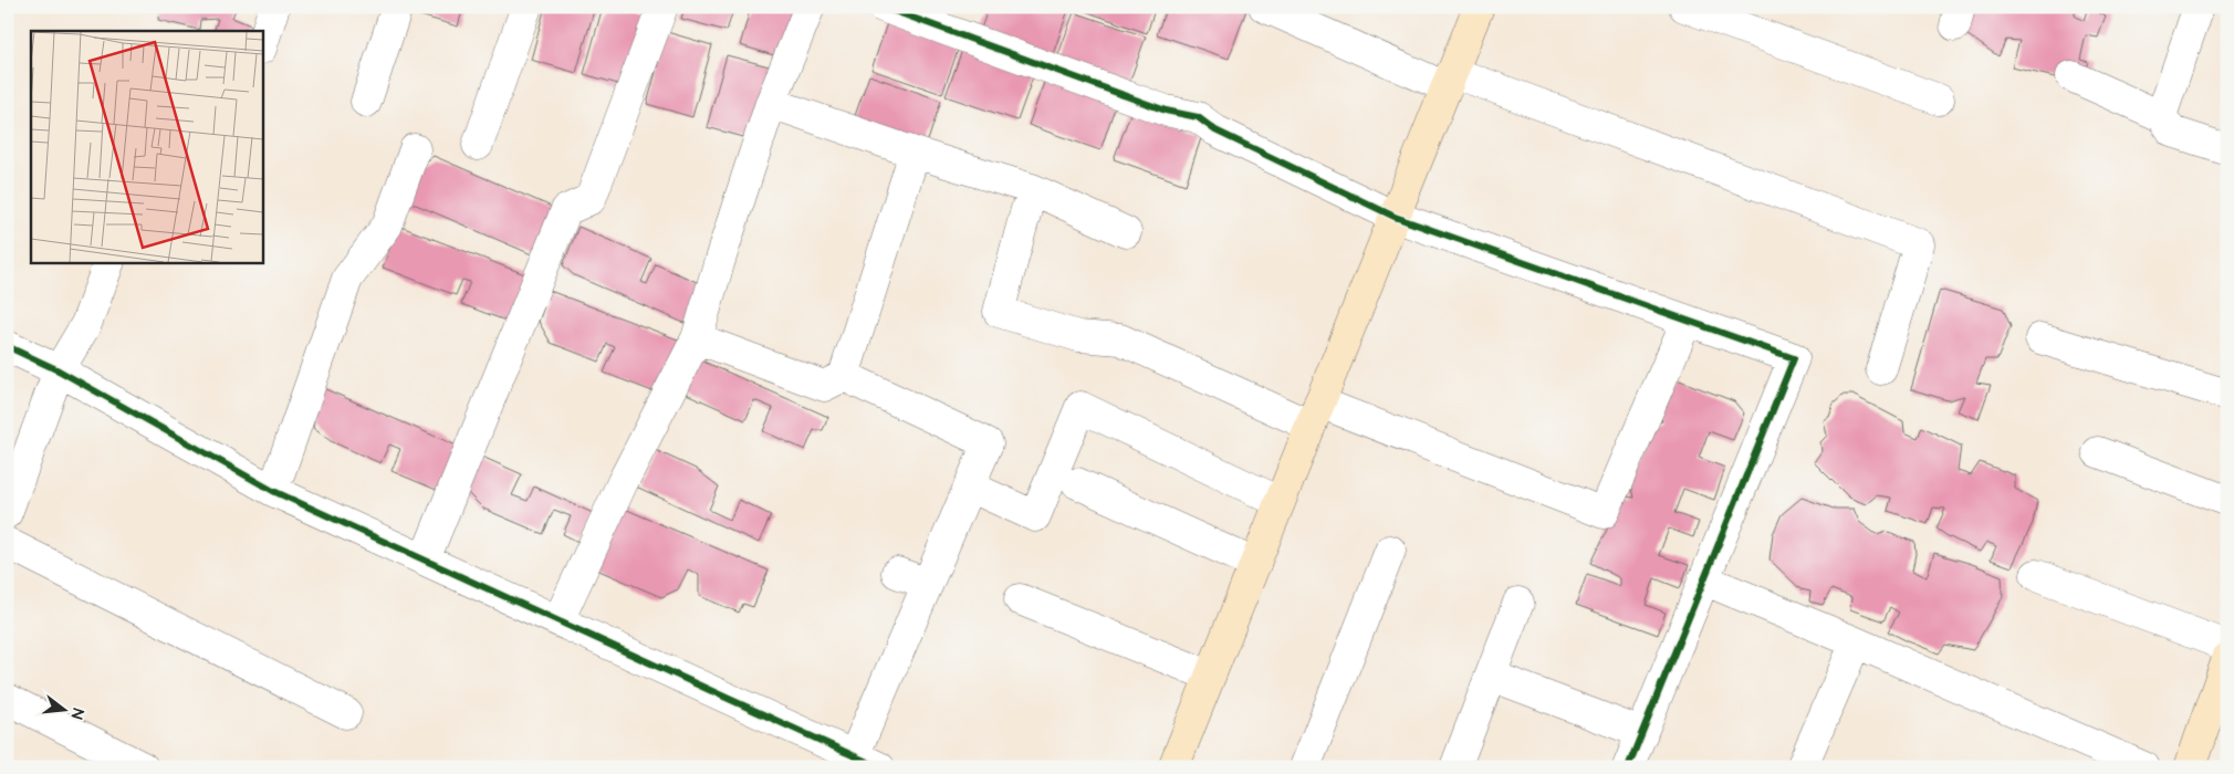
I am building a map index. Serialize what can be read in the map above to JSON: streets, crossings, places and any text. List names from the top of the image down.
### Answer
{
  "north": "right"
}
